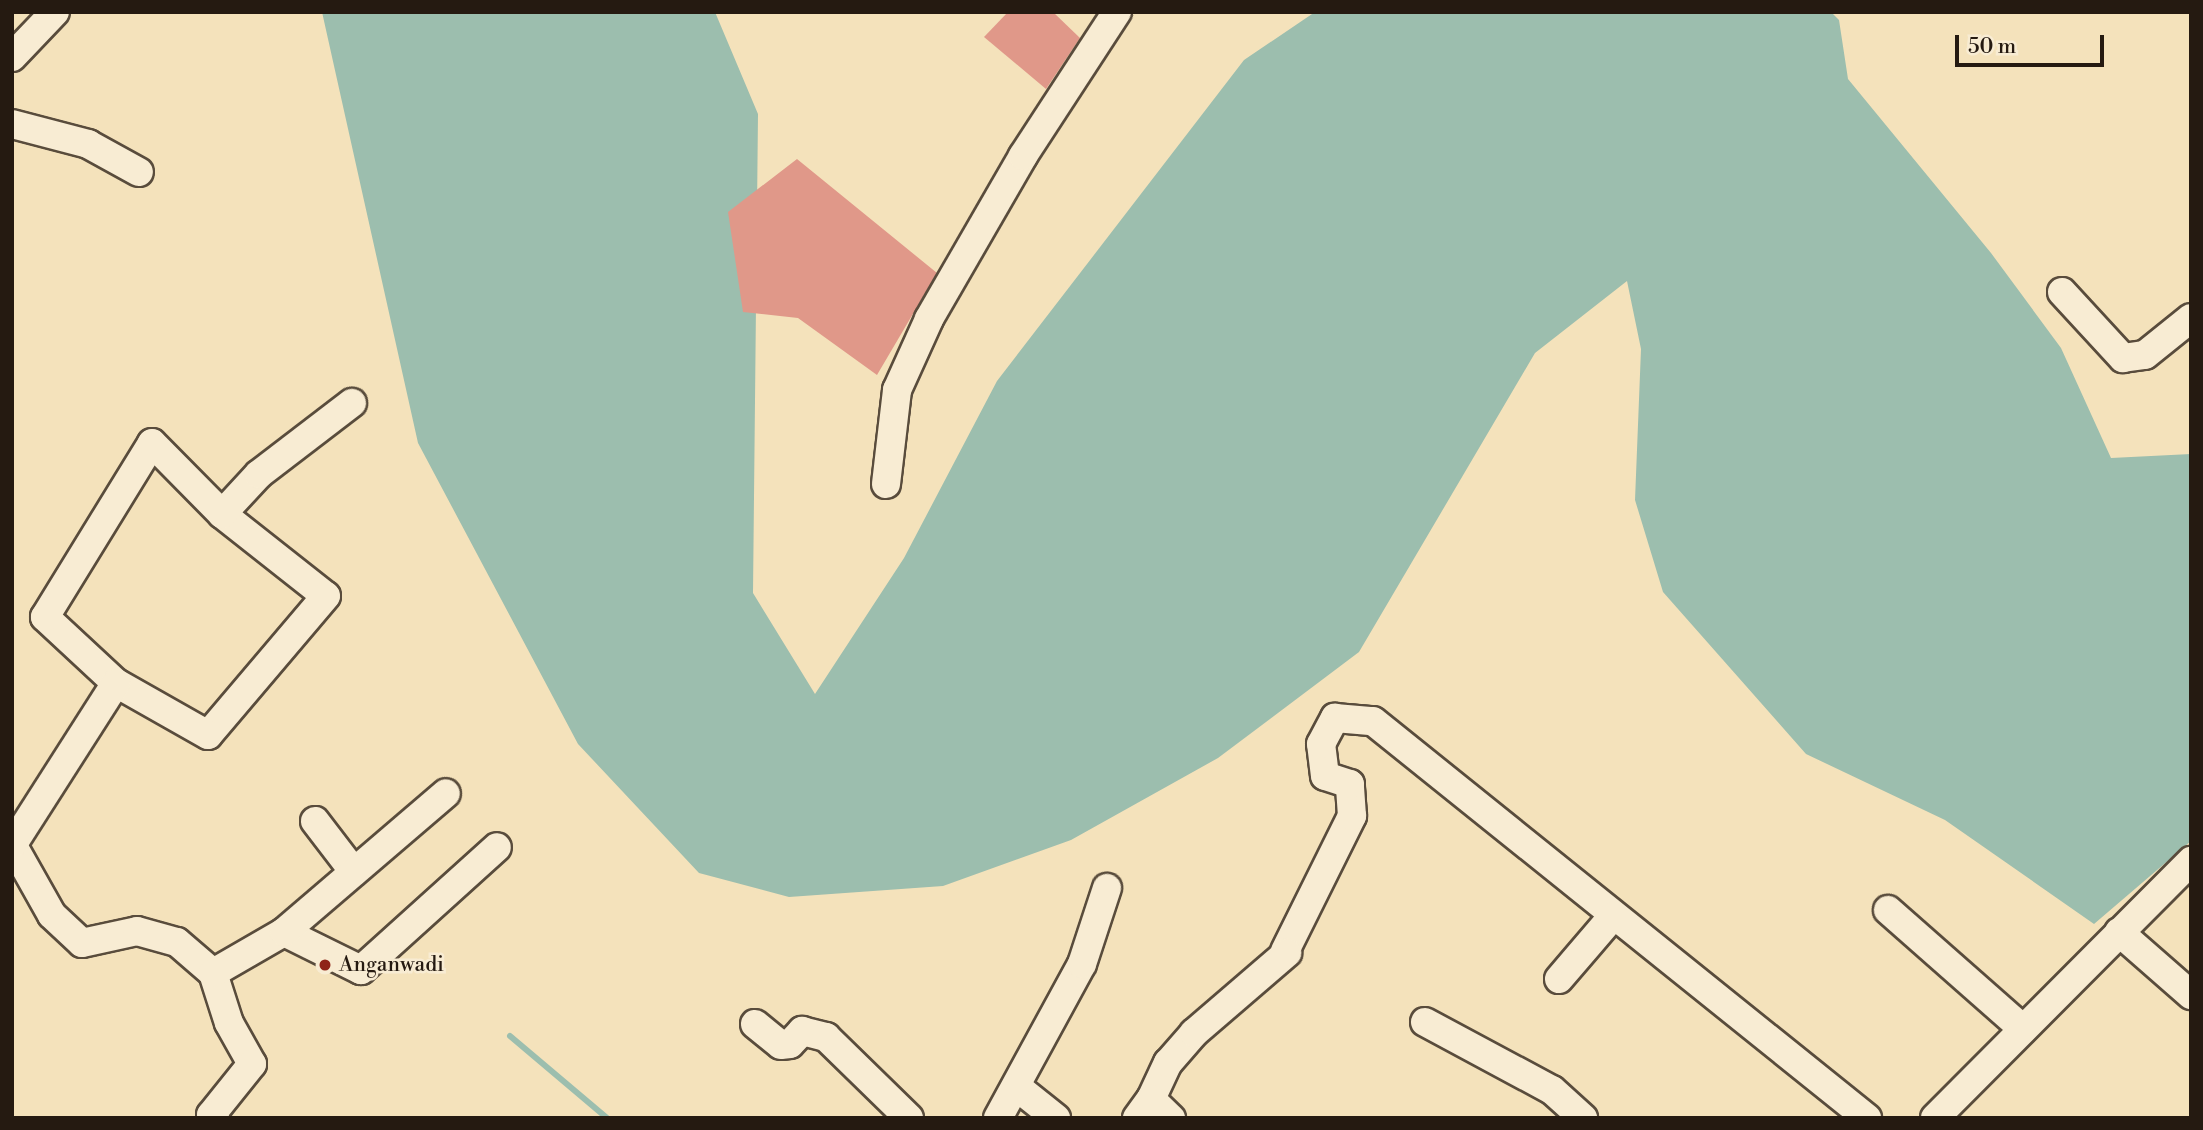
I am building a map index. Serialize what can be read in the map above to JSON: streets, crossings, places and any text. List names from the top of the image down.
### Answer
{
  "places": ["Anganwadi"],
  "scale_bar": "50 m"
}
